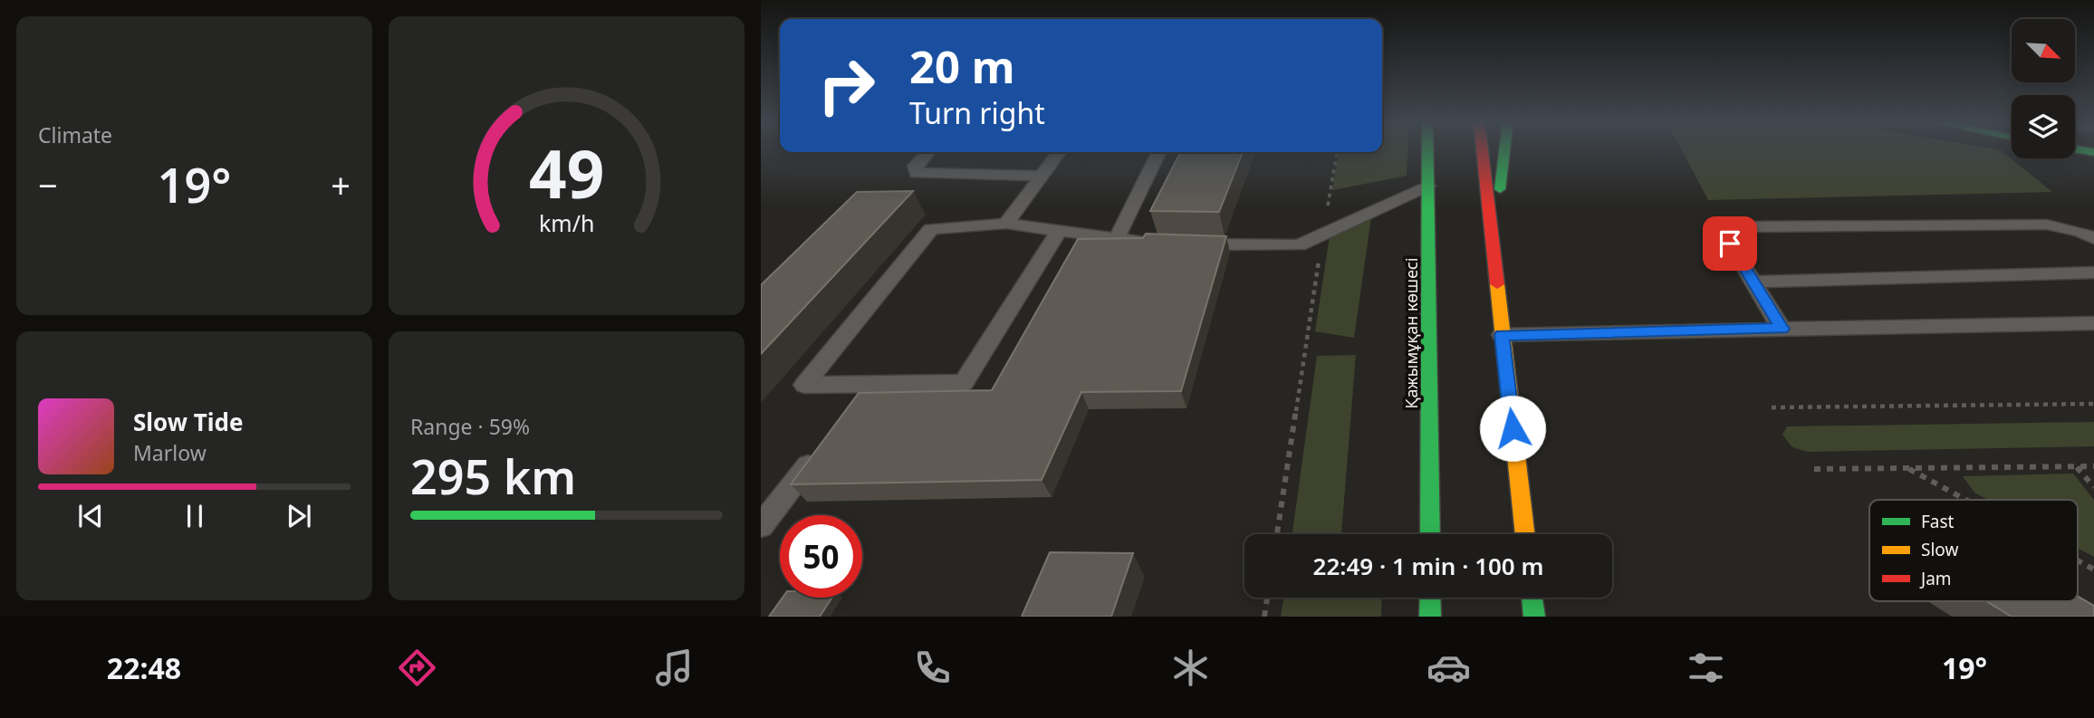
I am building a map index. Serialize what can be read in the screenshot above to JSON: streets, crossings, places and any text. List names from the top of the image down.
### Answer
{
  "streets": {
    "main road": ["Қажымұқан көшесі"]
  },
  "legend": ["Fast", "Slow", "Jam"],
  "north": "bottom right",
  "page": {
    "tile": [
      "Climate",
      ["Range · 59%", "295 km"]
    ],
    "turn": ["20 m", "Turn right"],
    "heat": ["−", "19°", "+"],
    "song": ["Slow Tide", "Marlow"],
    "limit": "50",
    "trip": "22:49 · 1 min · 100 m",
    "tabs": ["22:48", "19°"],
    "gauge": ["49", "km/h"]
  }
}
